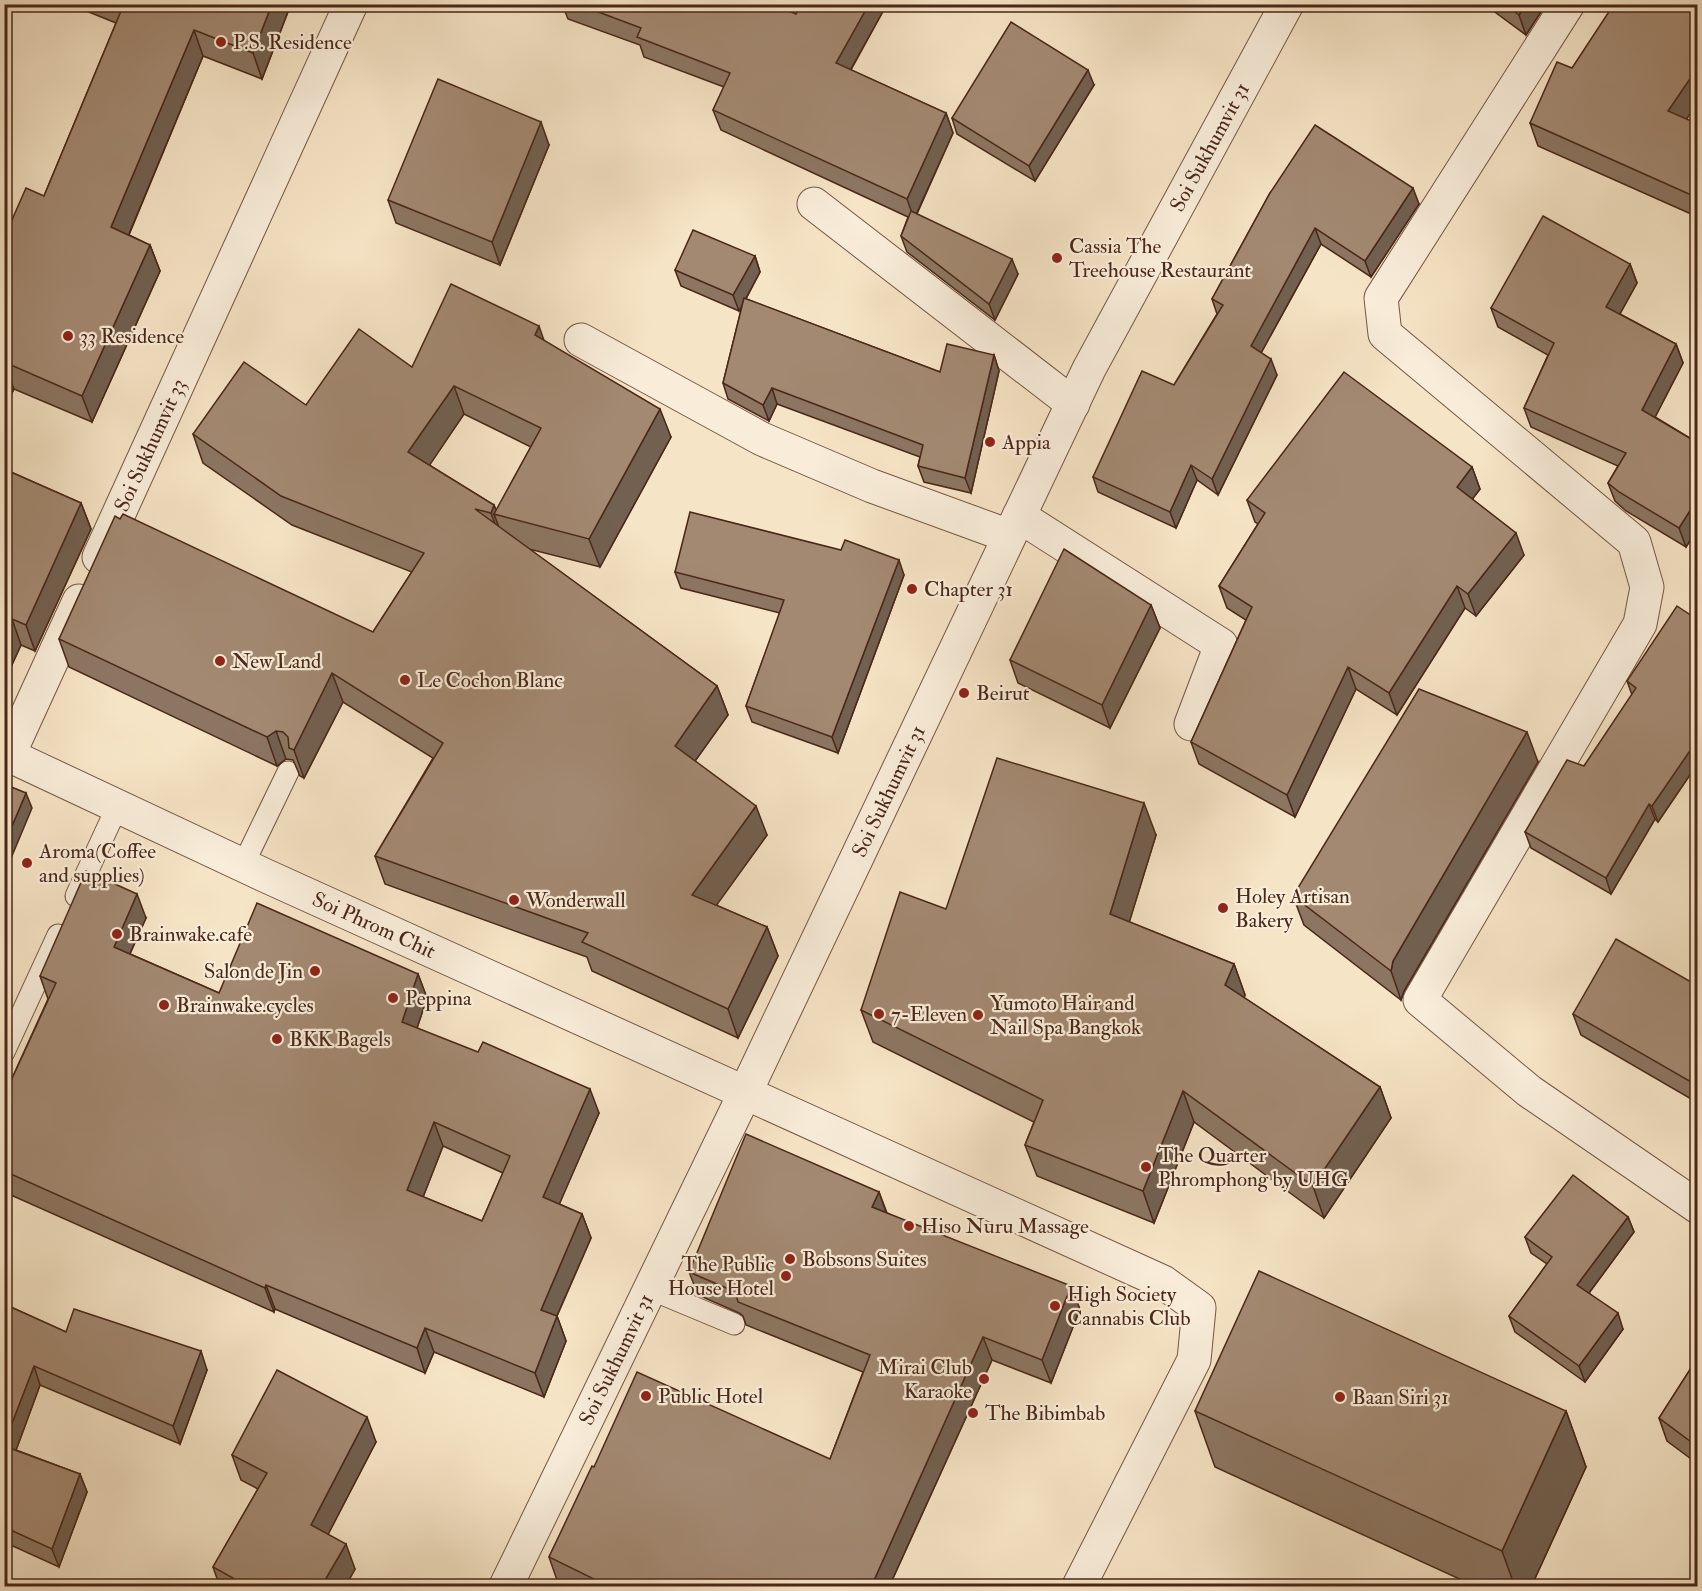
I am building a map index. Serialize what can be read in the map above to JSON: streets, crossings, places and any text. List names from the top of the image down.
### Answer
{
  "streets": {
    "street": ["Soi Sukhumvit 31", "Soi Sukhumvit 33", "Soi Phrom Chit"]
  },
  "crossings": [
    ["Soi Sukhumvit 31", "Soi Phrom Chit"],
    ["Soi Sukhumvit 33", "Soi Phrom Chit"]
  ],
  "places": [
    "P.S. Residence",
    "Cassia The Treehouse Restaurant",
    "33 Residence",
    "Appia",
    "Chapter 31",
    "New Land",
    "Le Cochon Blanc",
    "Beirut",
    "Aroma(Coffee and supplies)",
    "Wonderwall",
    "Holey Artisan Bakery",
    "Brainwake.cafe",
    "Salon de Jin",
    "Peppina",
    "Brainwake.cycles",
    "7-Eleven",
    "Yumoto Hair and Nail Spa Bangkok",
    "BKK Bagels",
    "The Quarter Phromphong by UHG",
    "Hiso Nuru Massage",
    "Bobsons Suites",
    "The Public House Hotel",
    "High Society Cannabis Club",
    "Mirai Club Karaoke",
    "Public Hotel",
    "Baan Siri 31",
    "The Bibimbab"
  ]
}
